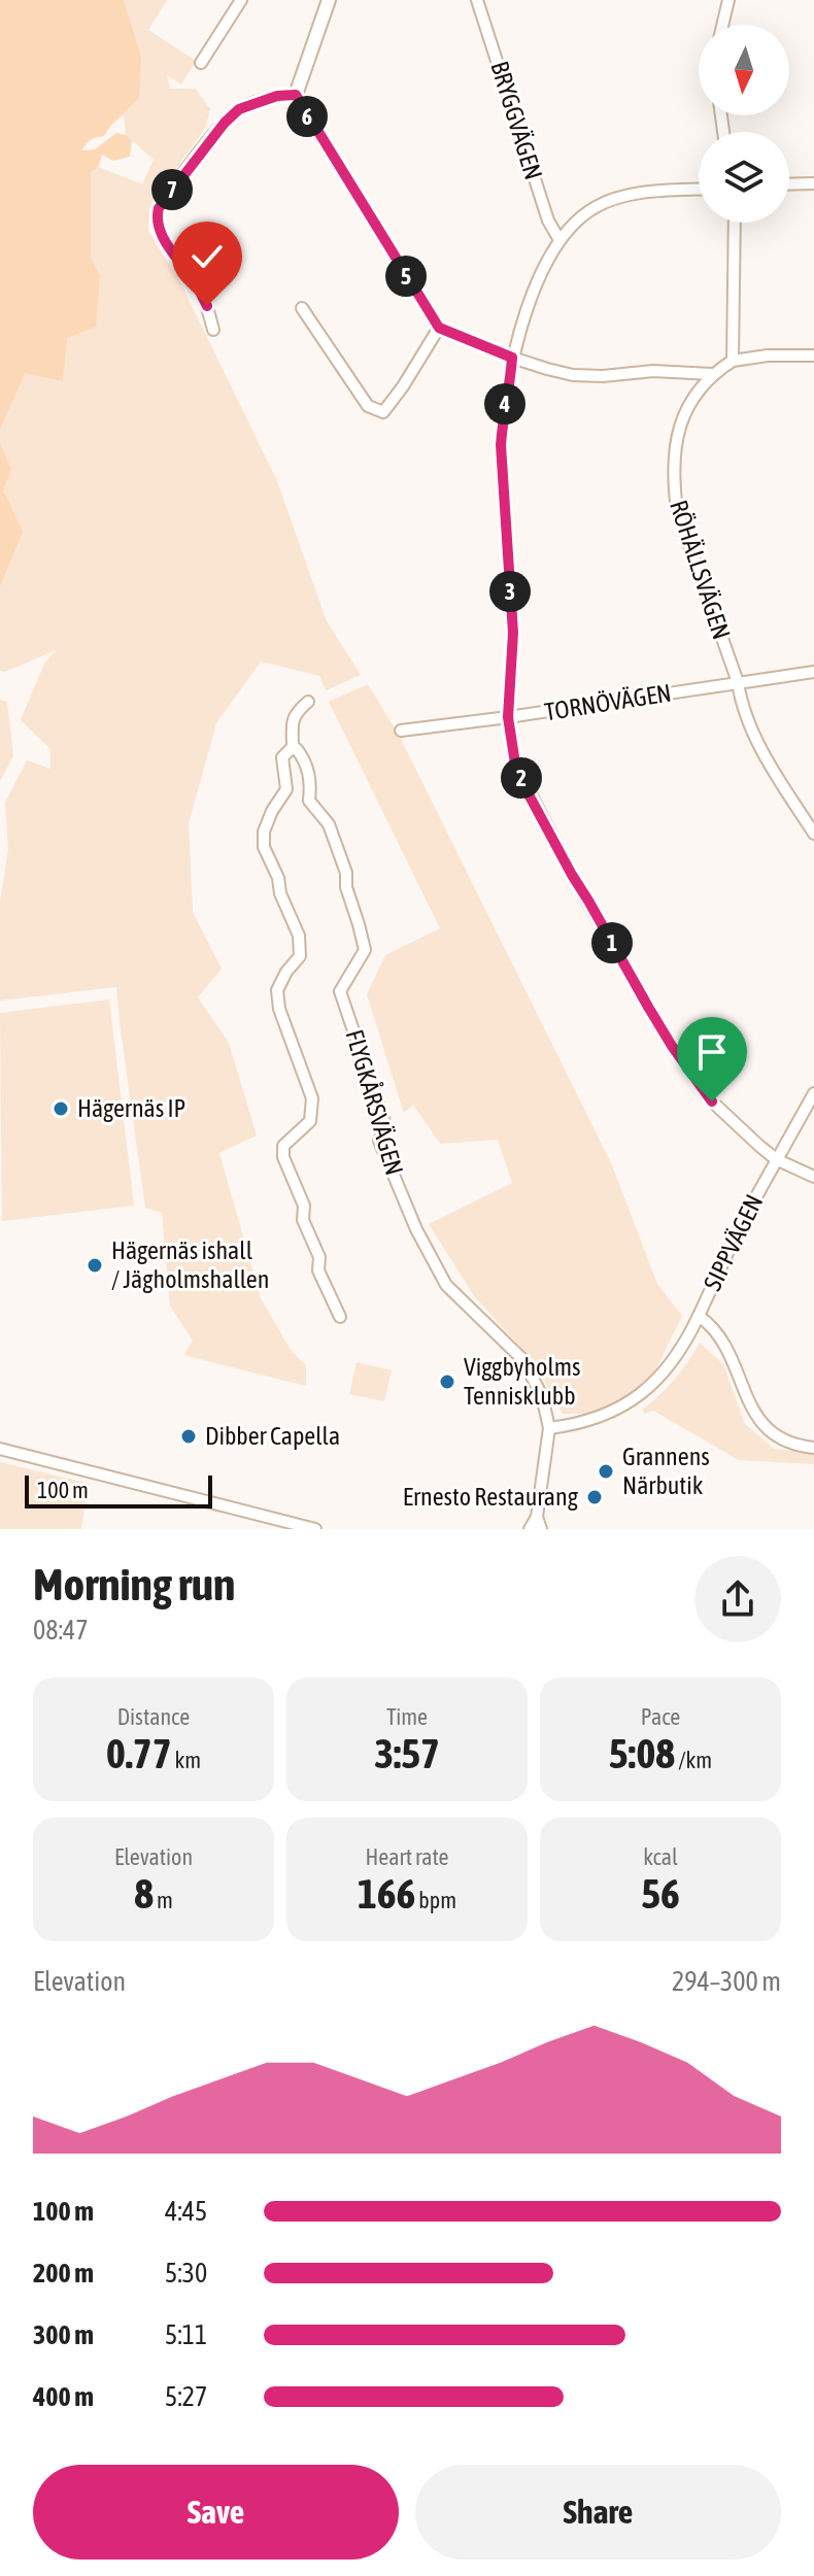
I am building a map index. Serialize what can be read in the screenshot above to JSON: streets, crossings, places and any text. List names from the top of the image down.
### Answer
{
  "streets": {
    "street": [
      "BRYGGVÄGEN",
      "RÖHÄLLSVÄGEN",
      "TORNÖVÄGEN",
      "FLYGKÅRSVÄGEN",
      "SIPPVÄGEN"
    ]
  },
  "crossings": [
    ["RÖHÄLLSVÄGEN", "TORNÖVÄGEN"]
  ],
  "places": [
    "Hägernäs IP",
    "Hägernäs ishall / Jägholmshallen",
    "Viggbyholms Tennisklubb",
    "Dibber Capella",
    "Grannens Närbutik",
    "Ernesto Restaurang"
  ],
  "scale_bar": "100 m",
  "north": "bottom",
  "page": {
    "pins": [
      "6",
      "7",
      "5",
      "4",
      "3",
      "2",
      "1"
    ],
    "scale": "100 m",
    "heading": ["Morning run", "08:47"],
    "stats": [
      ["Distance", "0.77 km"],
      ["Time", "3:57"],
      ["Pace", "5:08 /km"],
      ["Elevation", "8 m"],
      ["Heart rate", "166 bpm"],
      ["kcal", "56"]
    ],
    "chart": ["Elevation", "294–300 m"],
    "list": [
      {
        "name": "100 m",
        "note": "4:45"
      },
      {
        "name": "200 m",
        "note": "5:30"
      },
      {
        "name": "300 m",
        "note": "5:11"
      },
      {
        "name": "400 m",
        "note": "5:27"
      }
    ],
    "buttons": ["Save", "Share"]
  }
}
